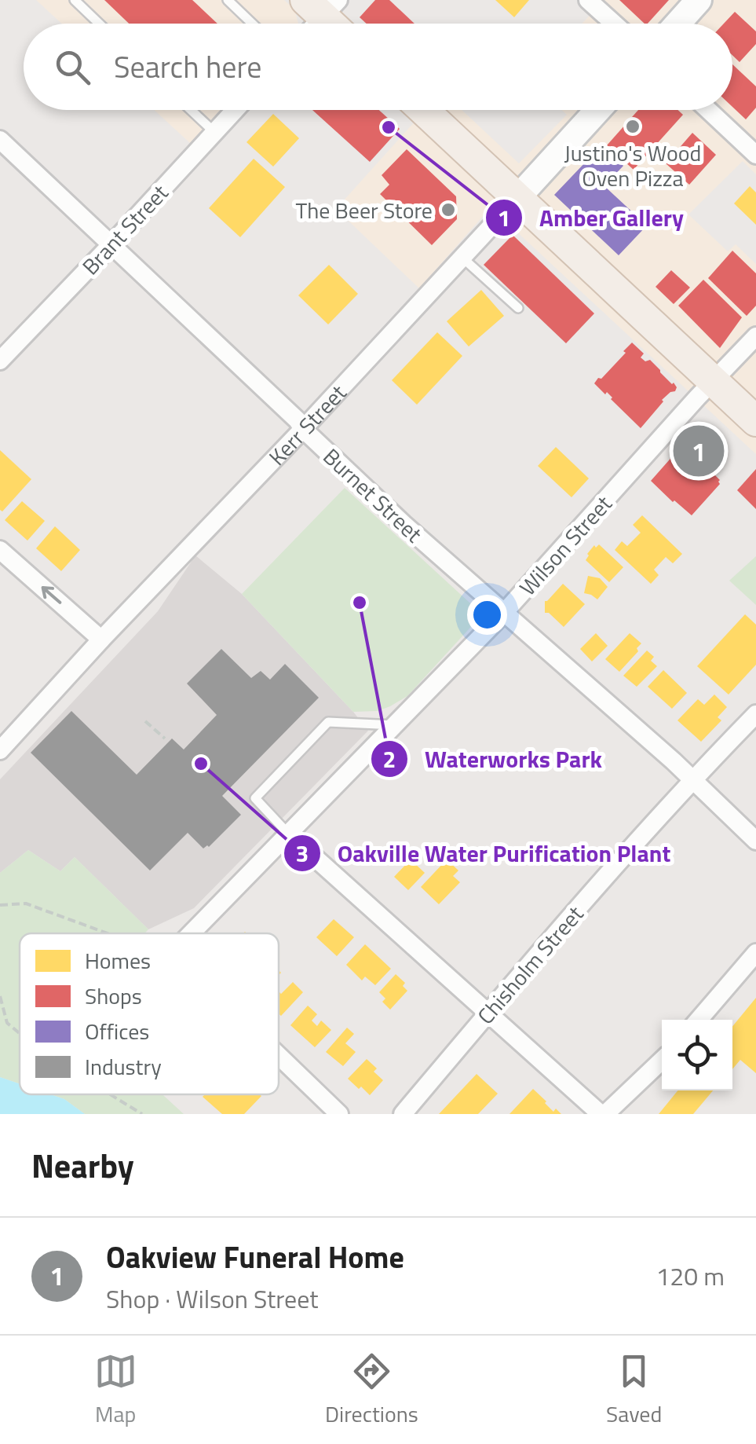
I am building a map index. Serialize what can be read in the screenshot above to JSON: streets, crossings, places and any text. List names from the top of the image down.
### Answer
{
  "streets": {
    "main road": ["Kerr Street"],
    "street": [
      "Brant Street",
      "Burnet Street",
      "Wilson Street",
      "Chisholm Street"
    ]
  },
  "crossings": [
    ["Brant Street", "Burnet Street"],
    ["Kerr Street", "Burnet Street"],
    ["Burnet Street", "Wilson Street"],
    ["Burnet Street", "Chisholm Street"]
  ],
  "places": [
    "Justino's Wood Oven Pizza",
    "Amber Gallery",
    "The Beer Store",
    "Waterworks Park",
    "Oakville Water Purification Plant"
  ],
  "legend": [
    "Homes",
    "Shops",
    "Offices",
    "Industry"
  ],
  "page": {
    "search": "Search here",
    "pins": "1",
    "heading": "Nearby",
    "list": [
      {
        "mark": "1",
        "name": "Oakview Funeral Home",
        "note": "Shop · Wilson Street",
        "value": "120 m"
      }
    ],
    "nav": ["Map", "Directions", "Saved"]
  }
}
